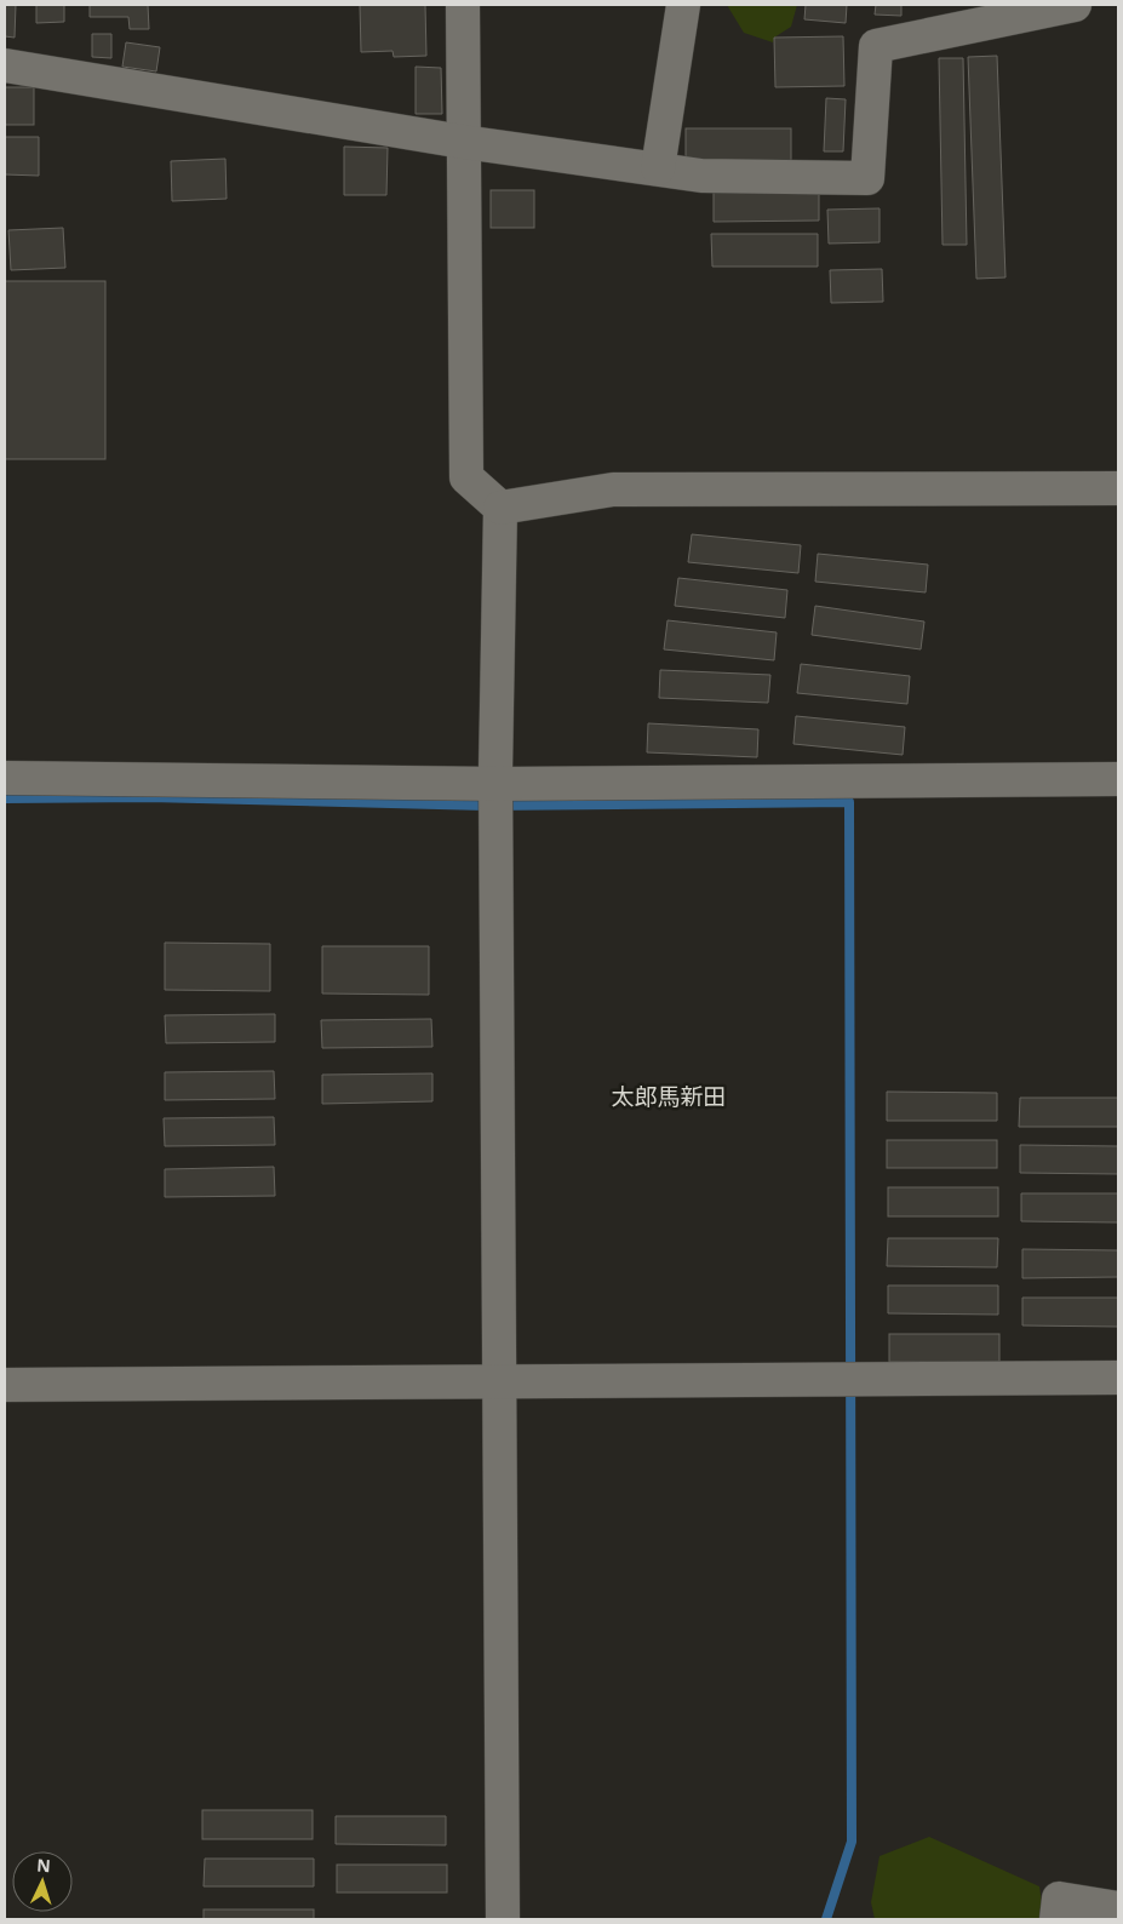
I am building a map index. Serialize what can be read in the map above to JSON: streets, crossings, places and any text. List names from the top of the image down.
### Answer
{
  "districts": ["太郎馬新田"],
  "north": "top"
}
